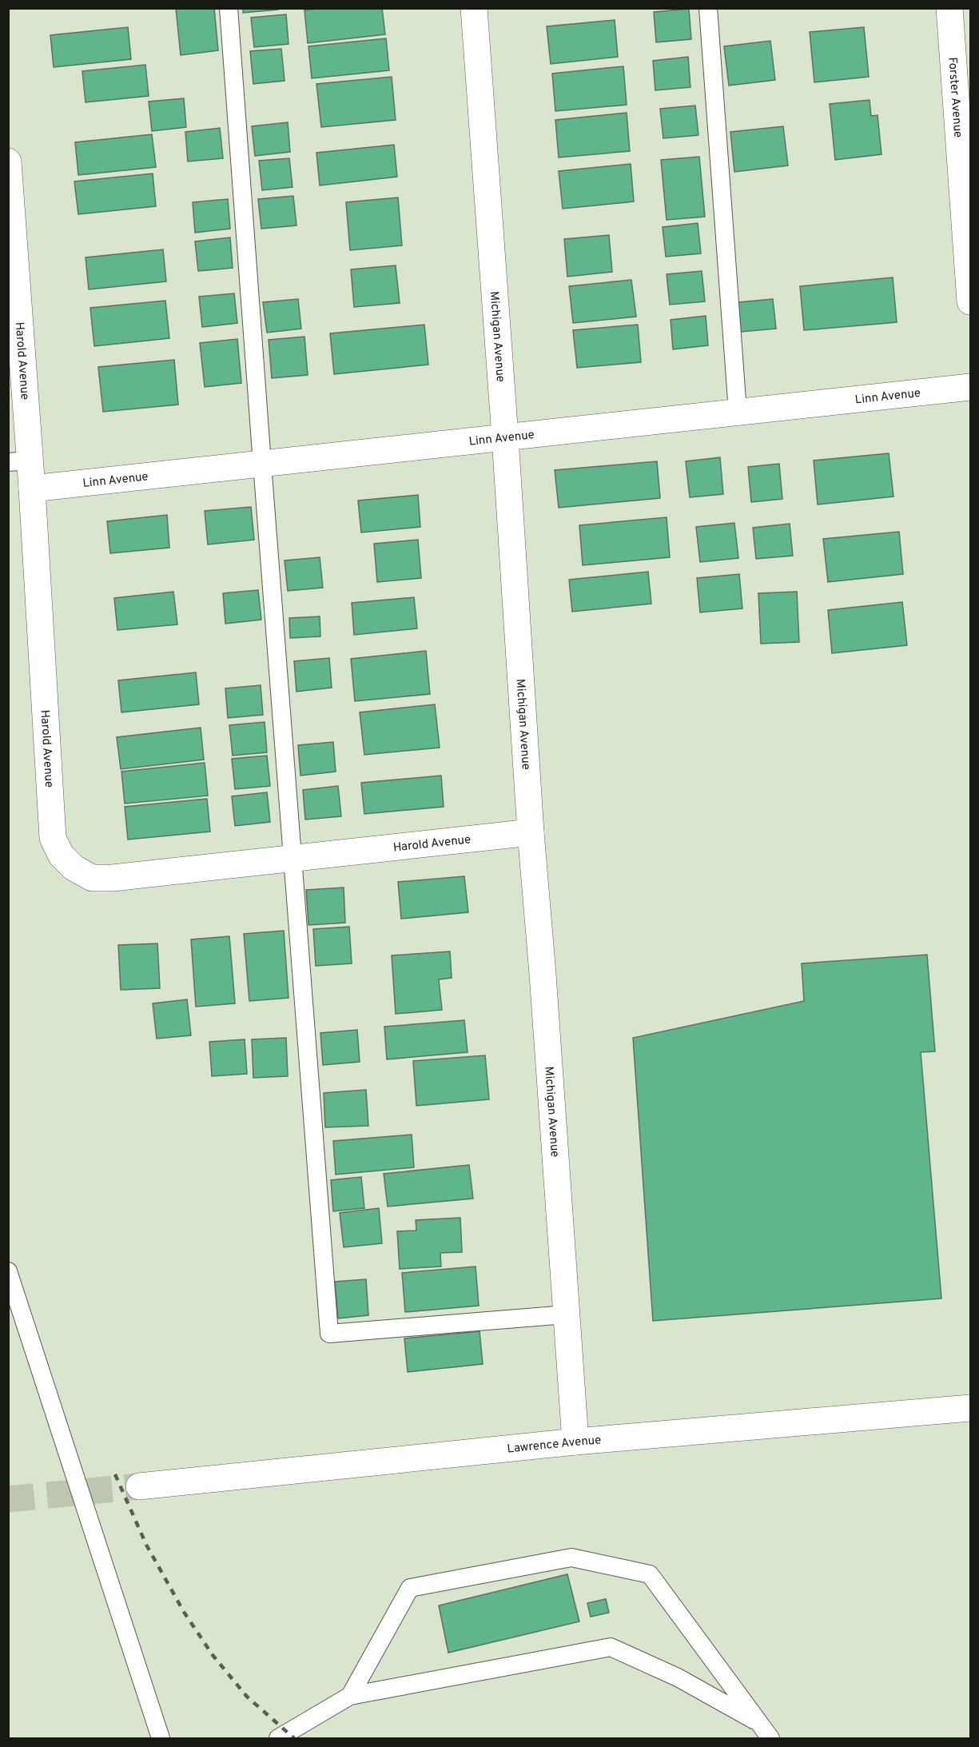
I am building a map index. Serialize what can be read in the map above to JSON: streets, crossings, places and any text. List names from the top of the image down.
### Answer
{
  "streets": {
    "street": [
      "Forster Avenue",
      "Michigan Avenue",
      "Harold Avenue",
      "Linn Avenue",
      "Lawrence Avenue"
    ]
  },
  "crossings": [
    ["Michigan Avenue", "Harold Avenue"],
    ["Michigan Avenue", "Linn Avenue"],
    ["Michigan Avenue", "Lawrence Avenue"],
    ["Harold Avenue", "Linn Avenue"]
  ]
}
